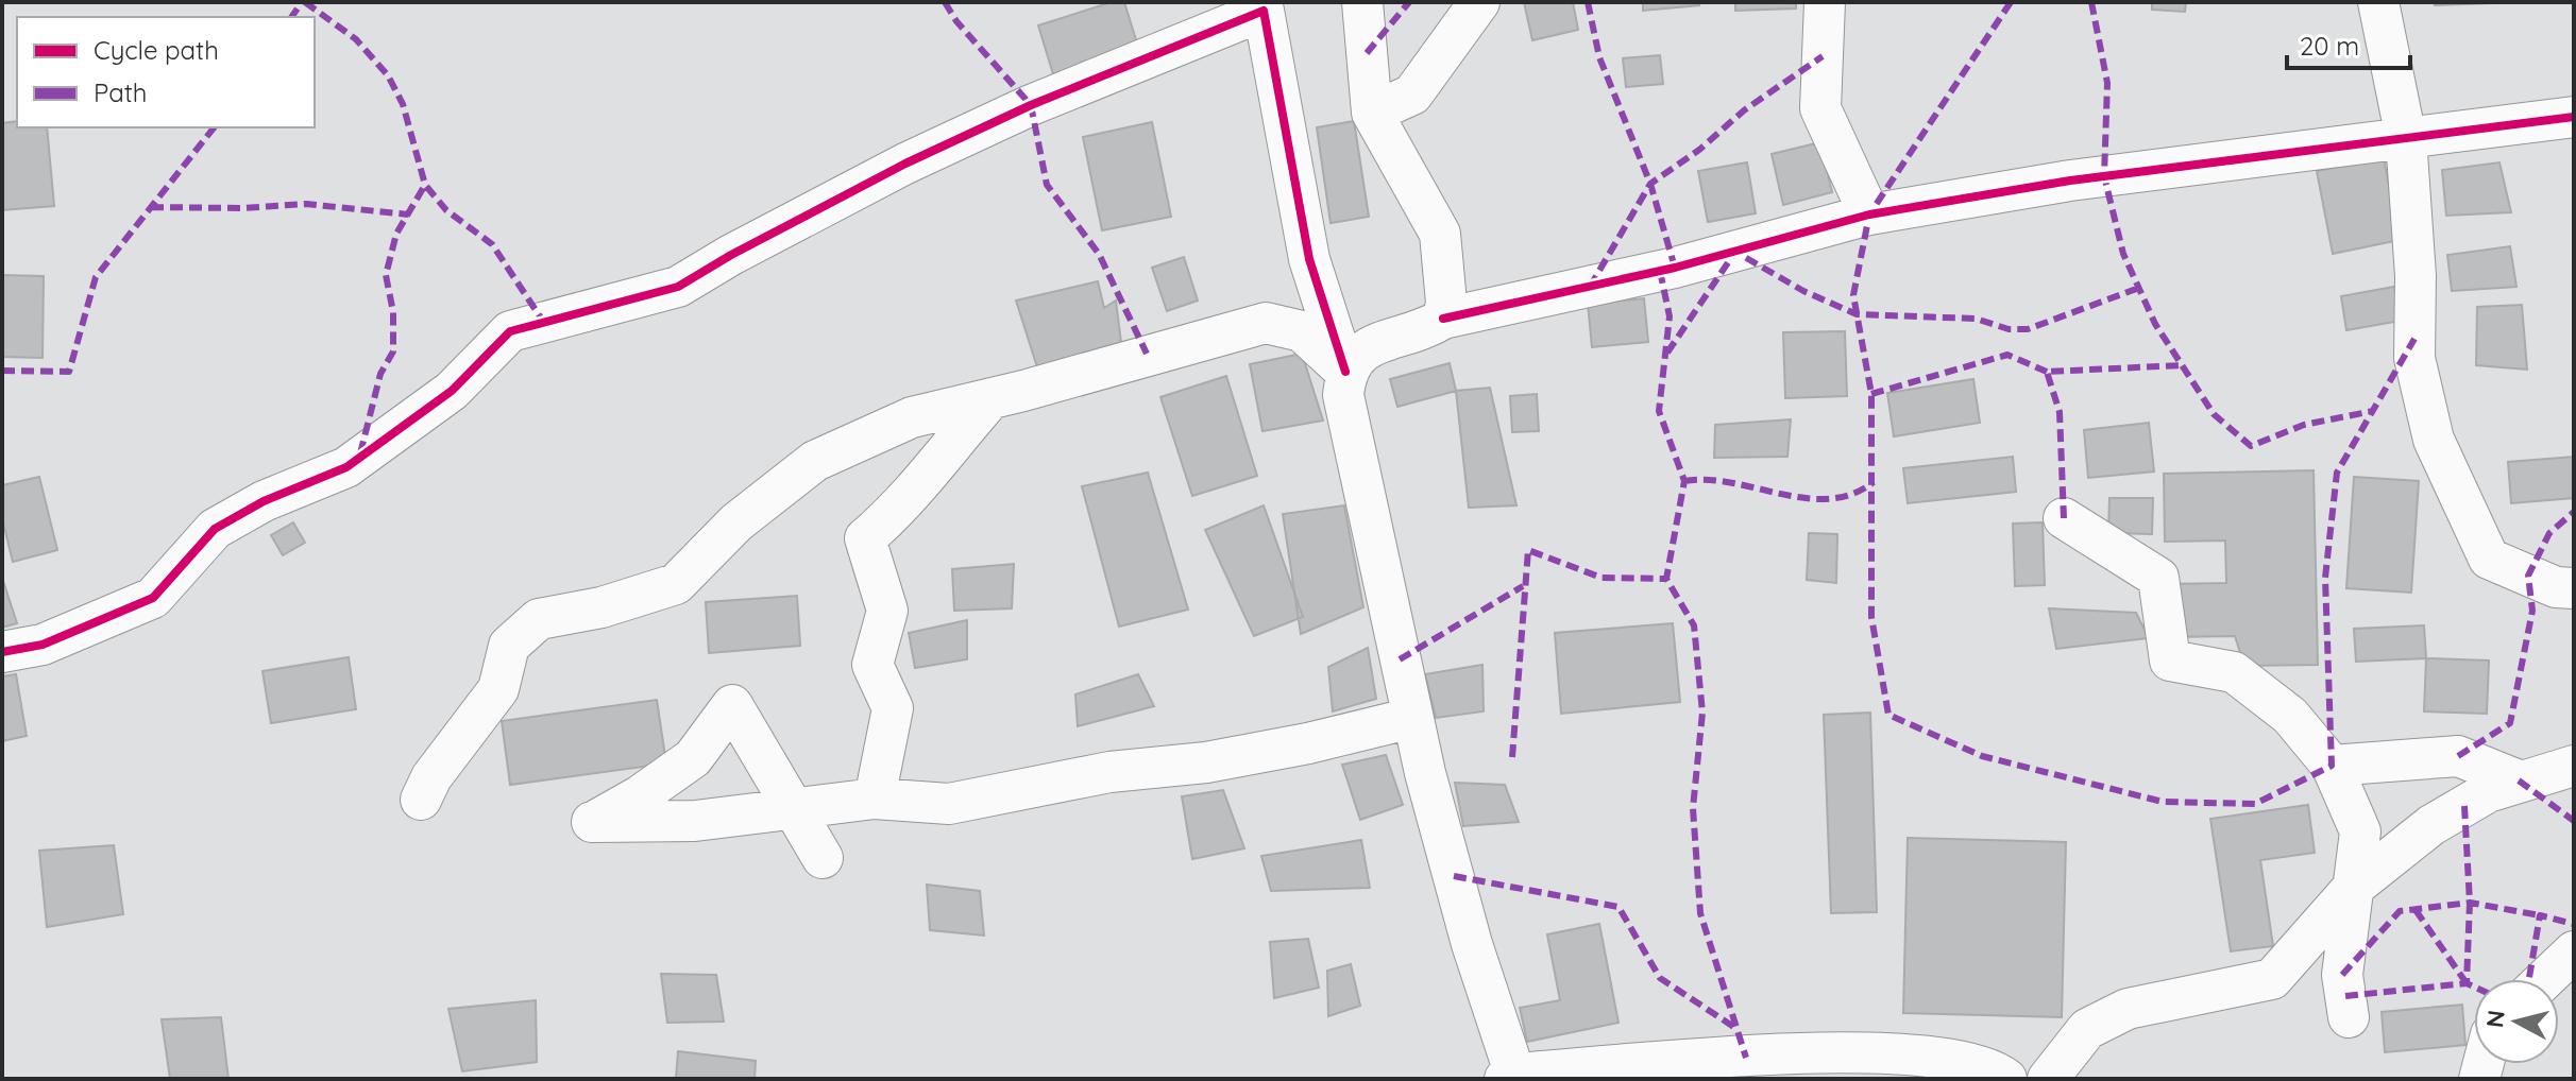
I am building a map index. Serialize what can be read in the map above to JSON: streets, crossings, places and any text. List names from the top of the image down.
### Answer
{
  "legend": ["Cycle path", "Path"],
  "scale_bar": "20 m",
  "north": "left"
}
